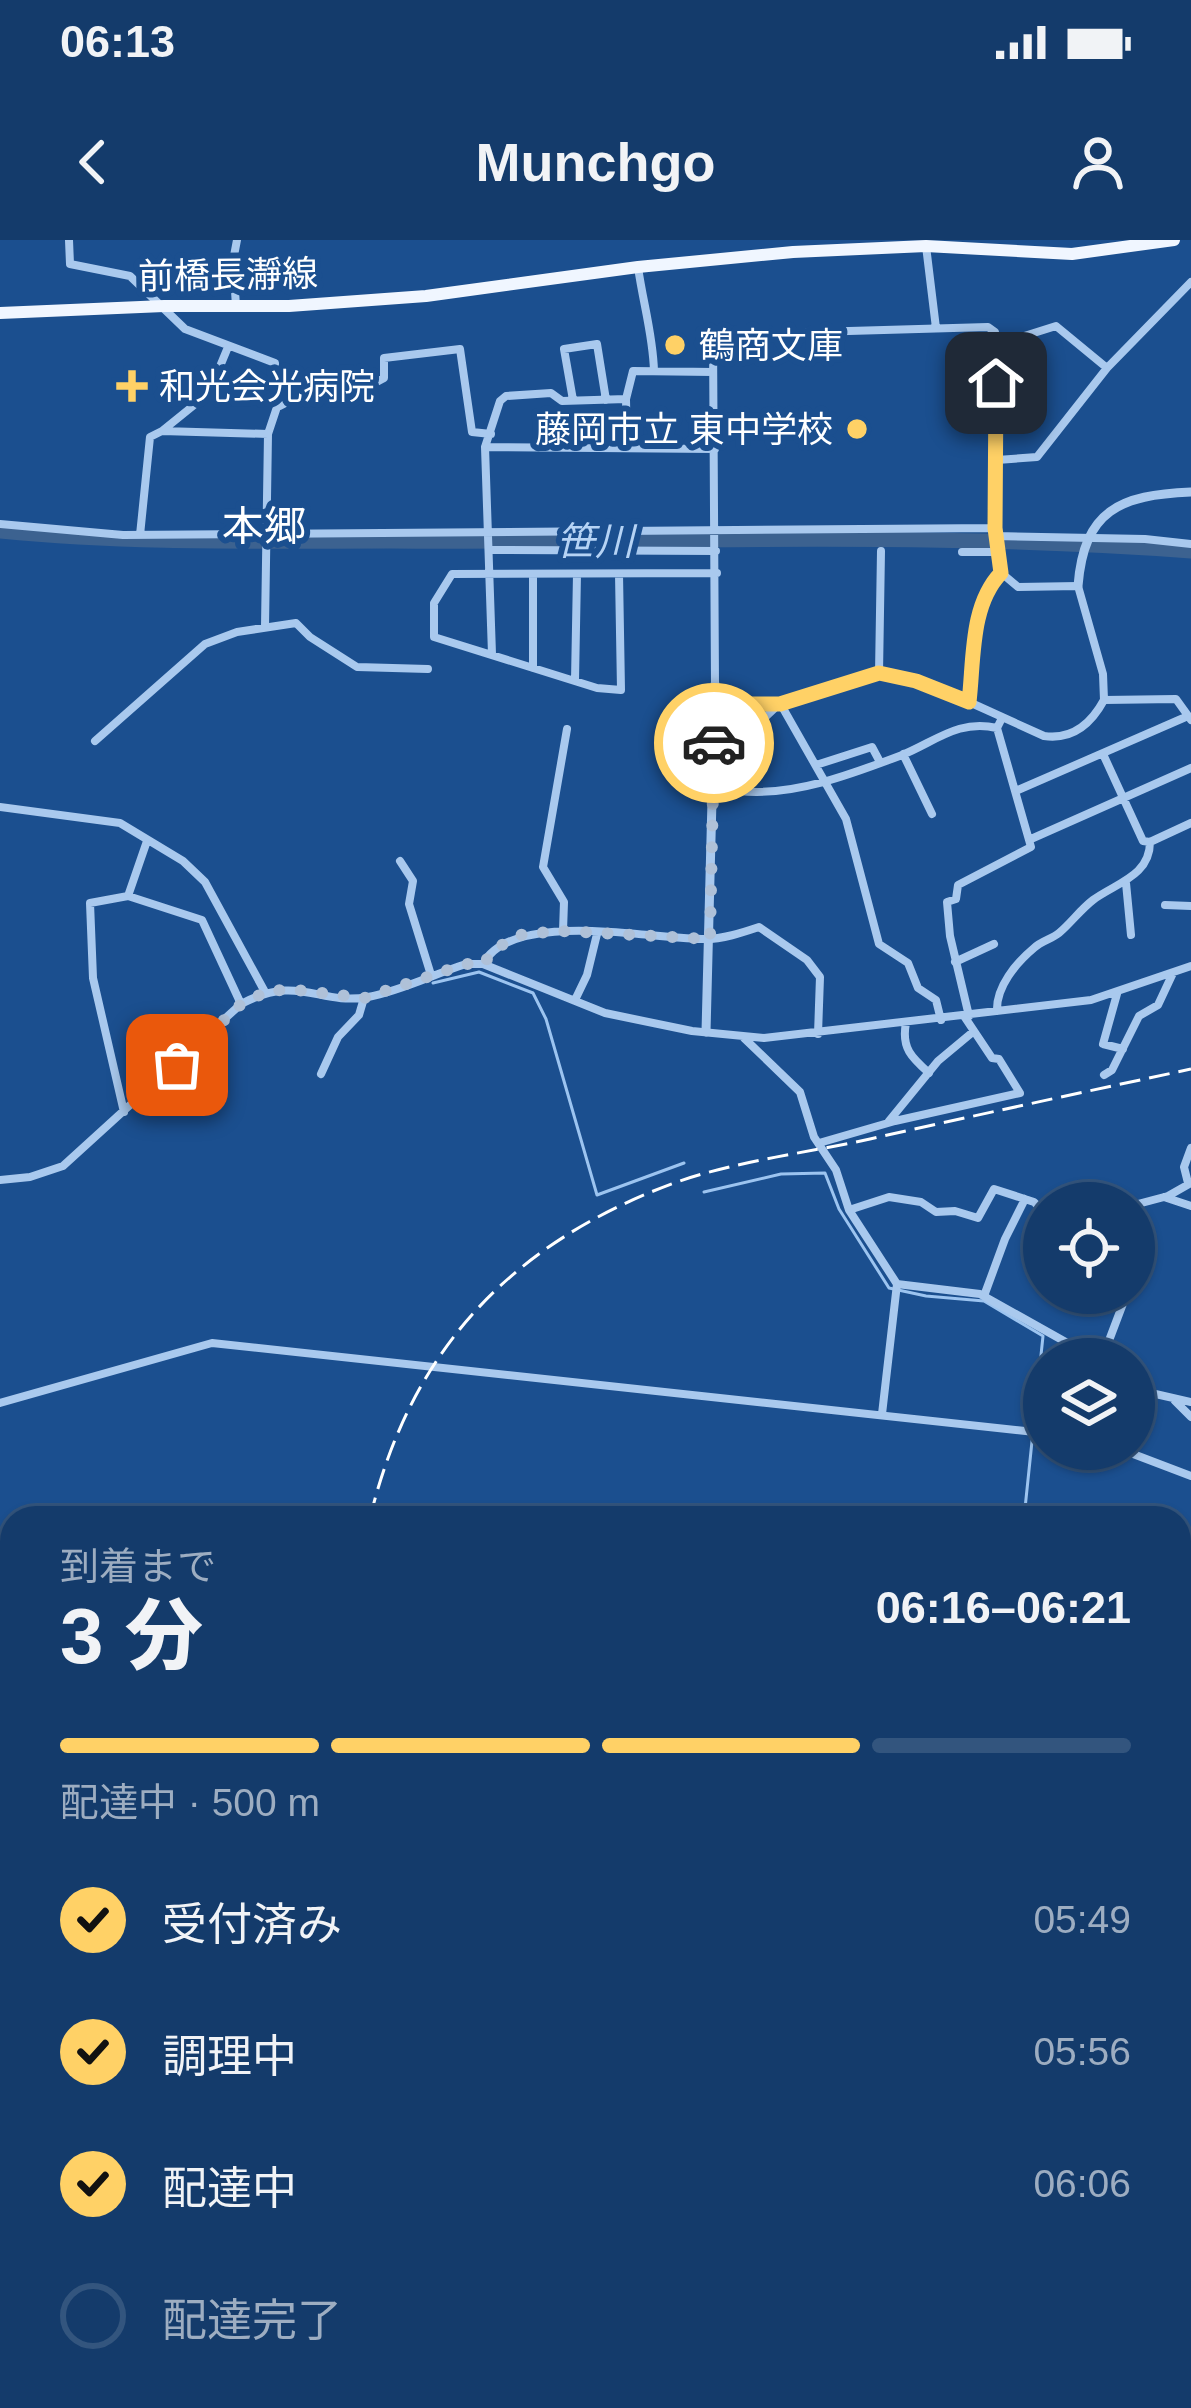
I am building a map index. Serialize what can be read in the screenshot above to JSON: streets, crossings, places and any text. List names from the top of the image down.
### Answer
{
  "streets": {
    "main road": ["前橋長瀞線"]
  },
  "districts": ["本郷"],
  "water": ["笹川"],
  "places": {
    "other": ["鶴商文庫", "藤岡市立 東中学校"],
    "health": ["和光会光病院"]
  },
  "page": {
    "status": "06:13",
    "header": "Munchgo",
    "heading": ["3 分", "到着まで", "06:16–06:21"],
    "bar": "配達中 · 500 m",
    "list": [
      ["受付済み", "05:49"],
      ["調理中", "05:56"],
      ["配達中", "06:06"],
      "配達完了"
    ]
  }
}
